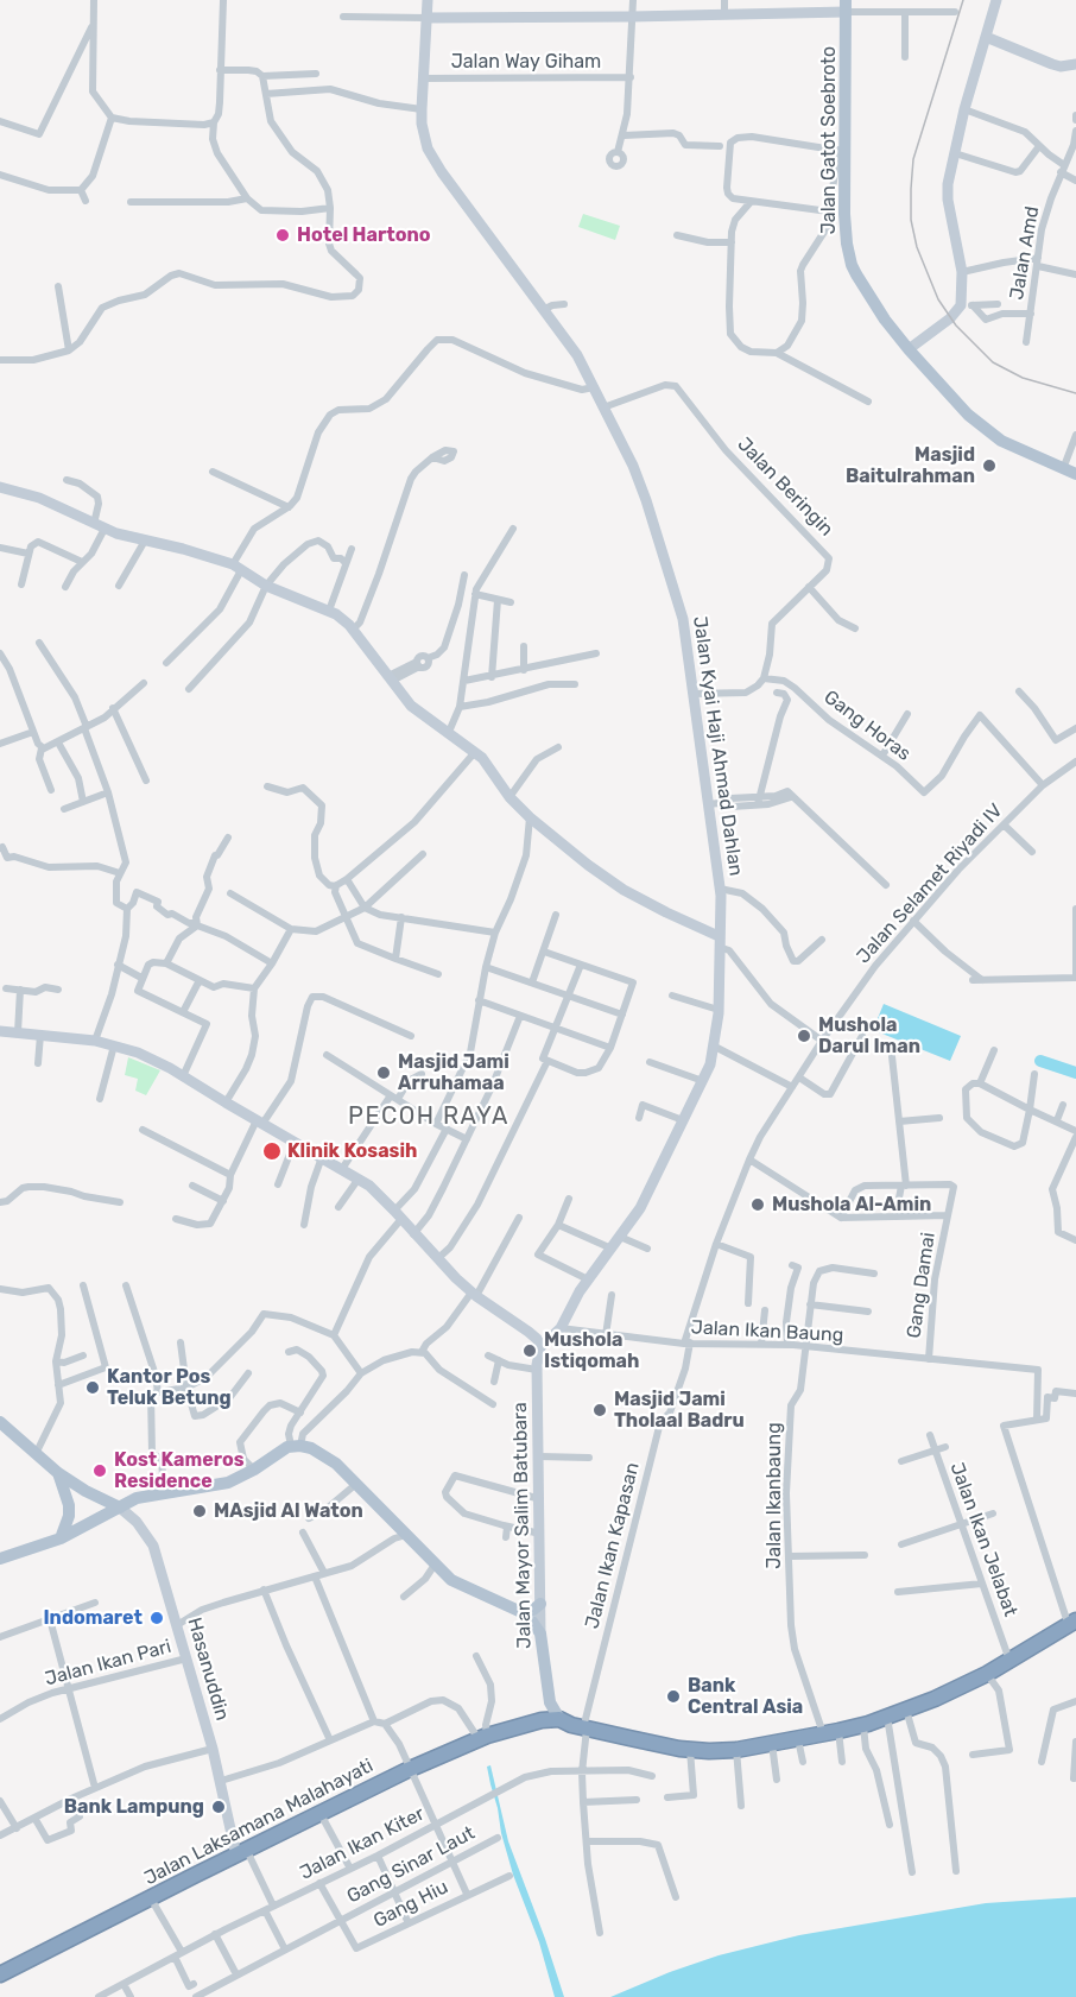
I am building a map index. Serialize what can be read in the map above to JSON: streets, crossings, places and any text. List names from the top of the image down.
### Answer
{
  "streets": {
    "highway": ["Jalan Laksamana Malahayati"],
    "main road": ["Jalan Gatot Soebroto", "Jalan Mayor Salim Batubara"],
    "street": [
      "Jalan Way Giham",
      "Jalan Amd",
      "Jalan Beringin",
      "Gang Horas",
      "Jalan Kyai Haji Ahmad Dahlan",
      "Jalan Selamet Riyadi IV",
      "Gang Damai",
      "Jalan Ikan Baung",
      "Jalan Ikanbaung",
      "Jalan Ikan Jelabat",
      "Jalan Ikan Kapasan",
      "Jalan Ikan Pari",
      "Hasanuddin",
      "Jalan Ikan Kiter",
      "Gang Sinar Laut",
      "Gang Hiu"
    ]
  },
  "crossings": [
    ["Jalan Way Giham", "Jalan Kyai Haji Ahmad Dahlan"],
    ["Jalan Beringin", "Gang Horas"],
    ["Jalan Beringin", "Jalan Kyai Haji Ahmad Dahlan"],
    ["Gang Horas", "Jalan Selamet Riyadi IV"],
    ["Jalan Kyai Haji Ahmad Dahlan", "Jalan Ikan Baung"],
    ["Jalan Kyai Haji Ahmad Dahlan", "Jalan Mayor Salim Batubara"],
    ["Jalan Selamet Riyadi IV", "Jalan Ikan Kapasan"],
    ["Gang Damai", "Jalan Ikan Baung"],
    ["Jalan Ikan Baung", "Jalan Ikanbaung"],
    ["Jalan Ikan Baung", "Jalan Ikan Kapasan"],
    ["Jalan Mayor Salim Batubara", "Jalan Laksamana Malahayati"],
    ["Jalan Ikan Kapasan", "Jalan Laksamana Malahayati"],
    ["Jalan Ikan Kapasan", "Jalan Ikan Kiter"],
    ["Jalan Ikan Pari", "Hasanuddin"],
    ["Hasanuddin", "Jalan Laksamana Malahayati"],
    ["Gang Sinar Laut", "Gang Hiu"]
  ],
  "districts": ["PECOH RAYA"],
  "places": [
    "Hotel Hartono",
    "Masjid Baitulrahman",
    "Mushola Darul Iman",
    "Masjid Jami Arruhamaa",
    "Klinik Kosasih",
    "Mushola Al-Amin",
    "Mushola Istiqomah",
    "Kantor Pos Teluk Betung",
    "Masjid Jami Tholaal Badru",
    "Kost Kameros Residence",
    "MAsjid Al Waton",
    "Indomaret",
    "Bank Central Asia",
    "Bank Lampung"
  ]
}
